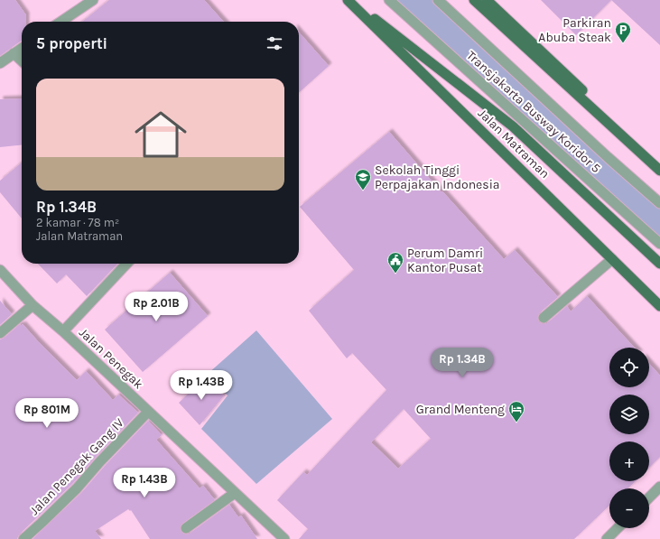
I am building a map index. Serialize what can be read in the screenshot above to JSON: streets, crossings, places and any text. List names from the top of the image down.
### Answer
{
  "streets": {
    "main road": ["Jalan Matraman"],
    "street": ["Transjakarta Busway Koridor 5", "Jalan Penegak", "Jalan Penegak Gang IV"]
  },
  "crossings": [
    ["Jalan Penegak", "Jalan Penegak Gang IV"]
  ],
  "places": {
    "parking": ["Parkiran Abuba Steak"],
    "school or university": ["Sekolah Tinggi Perpajakan Indonesia"],
    "public building": ["Perum Damri Kantor Pusat"],
    "hotel": ["Grand Menteng"]
  },
  "page": {
    "heading": "5 properti",
    "list": [
      {
        "name": "Rp 1.34B",
        "note": "2 kamar · 78 m² · Jalan Matraman"
      }
    ],
    "price": [
      "Rp 2.01B",
      "Rp 1.34B",
      "Rp 1.43B",
      "Rp 801M",
      "Rp 1.43B"
    ],
    "map_buttons": ["+", "−"]
  }
}
